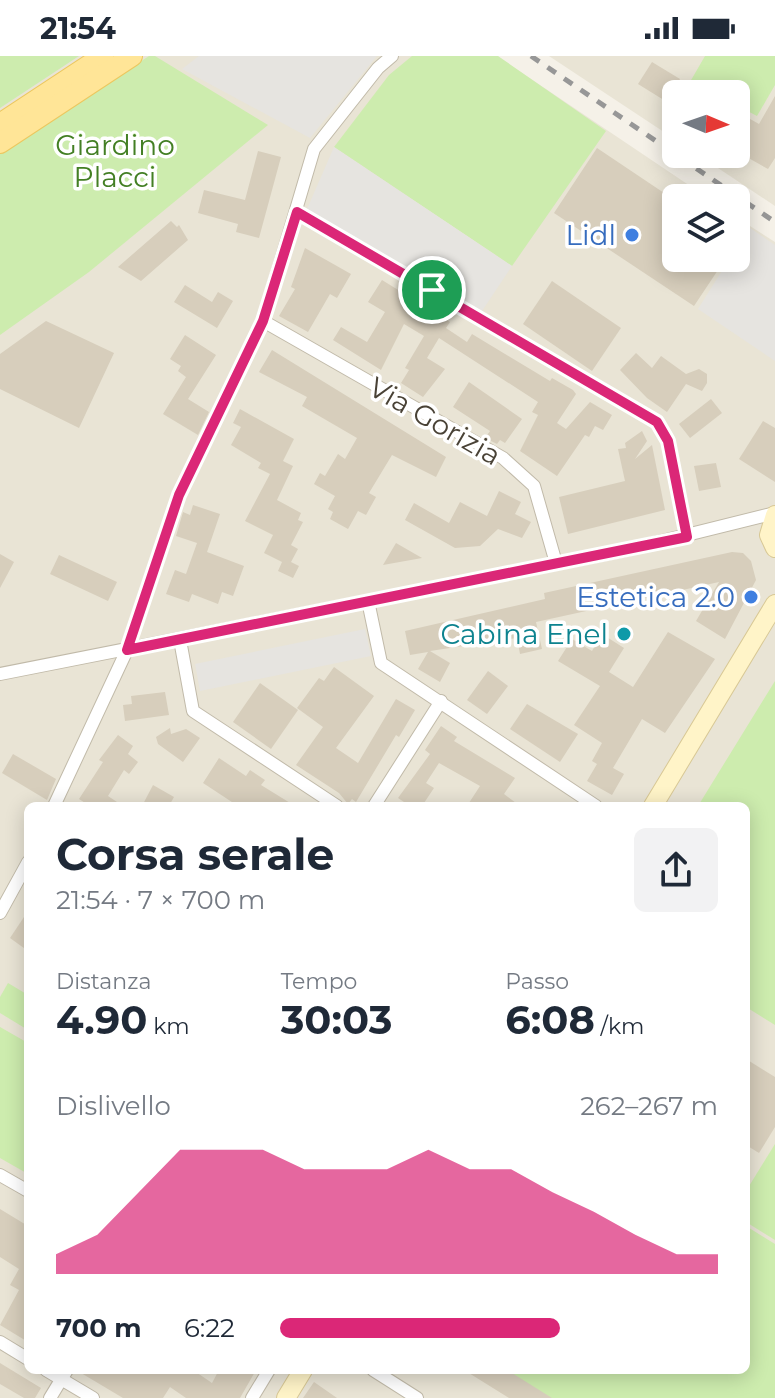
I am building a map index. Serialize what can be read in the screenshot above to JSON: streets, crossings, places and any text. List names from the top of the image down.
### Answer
{
  "streets": {
    "street": ["Via Gorizia"]
  },
  "parks": ["Giardino Placci"],
  "places": ["Lidl", "Estetica 2.0", "Cabina Enel"],
  "north": "right",
  "page": {
    "status": "21:54",
    "heading": ["Corsa serale", "21:54 · 7 × 700 m"],
    "stats": [
      ["Distanza", "4.90 km"],
      ["Tempo", "30:03"],
      ["Passo", "6:08 /km"]
    ],
    "chart": ["Dislivello", "262–267 m"],
    "list": [
      {
        "name": "700 m",
        "note": "6:22"
      }
    ]
  }
}
